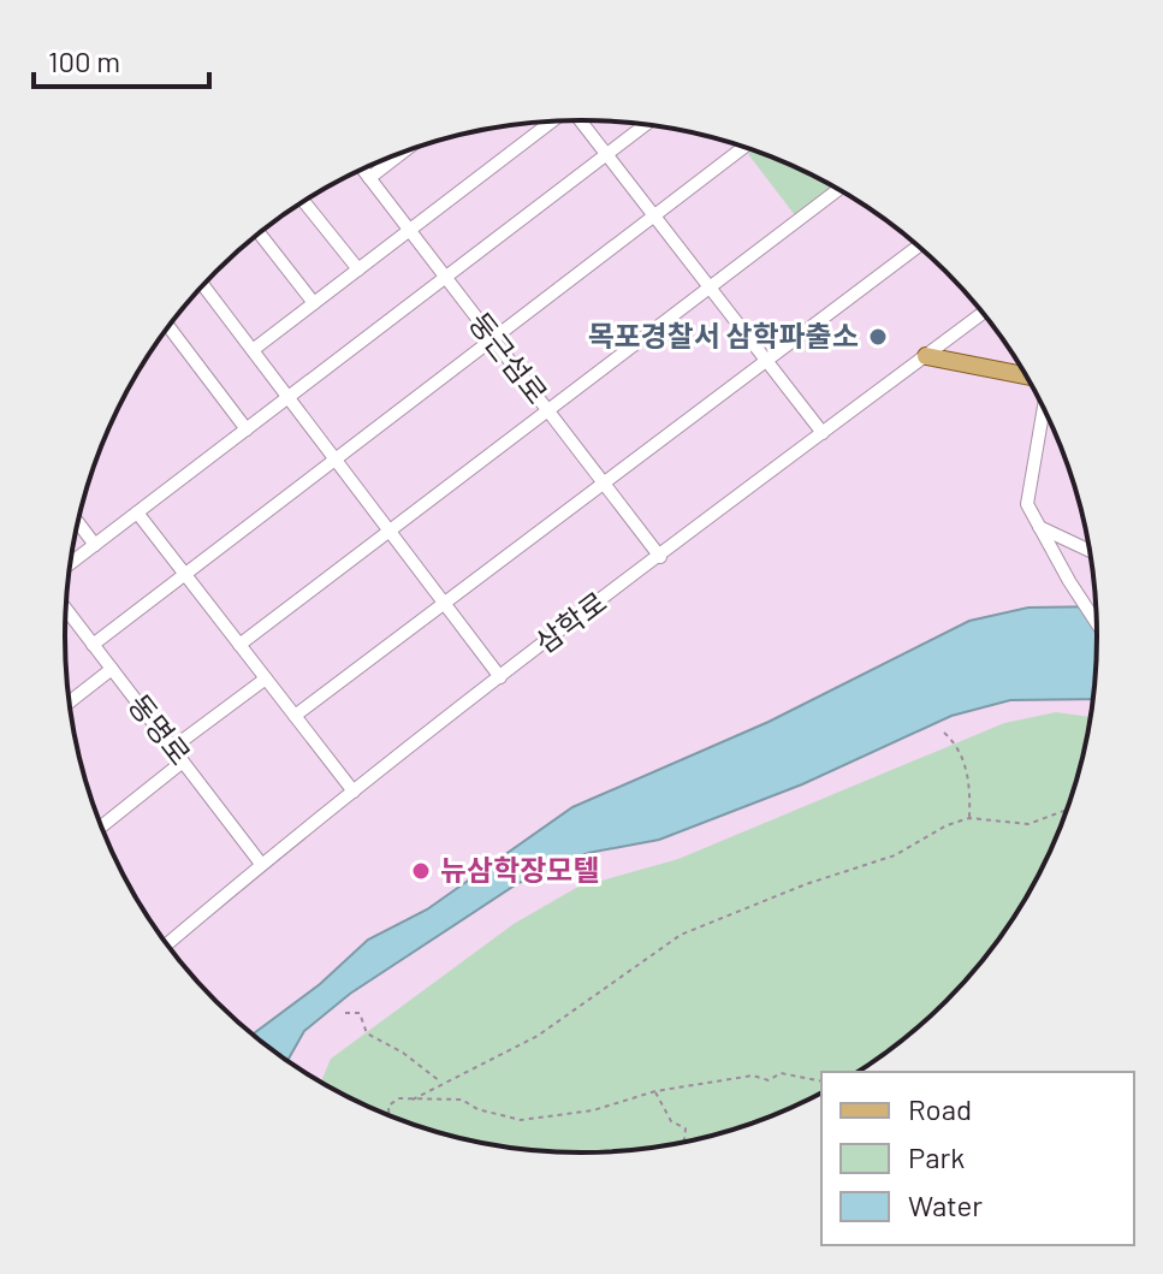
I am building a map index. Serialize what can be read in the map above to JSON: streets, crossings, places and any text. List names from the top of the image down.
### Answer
{
  "streets": {
    "street": ["둥근섬로", "삼학로", "동명로"]
  },
  "crossings": [
    ["둥근섬로", "삼학로"],
    ["삼학로", "동명로"]
  ],
  "places": ["목포경찰서 삼학파출소", "뉴삼학장모텔"],
  "legend": ["Road", "Park", "Water"],
  "scale_bar": "100 m"
}
